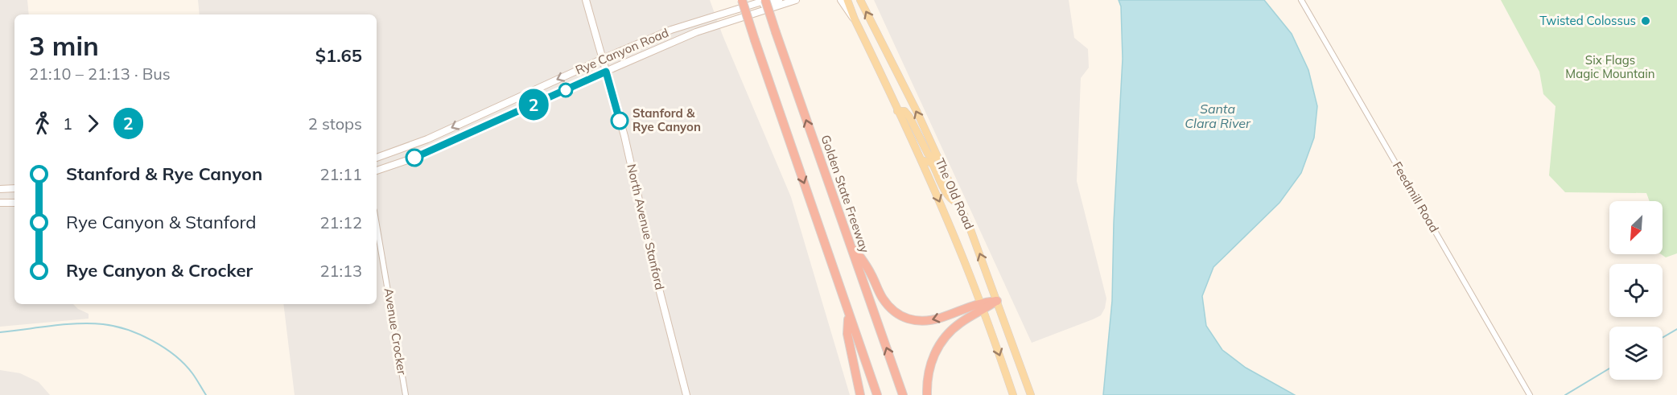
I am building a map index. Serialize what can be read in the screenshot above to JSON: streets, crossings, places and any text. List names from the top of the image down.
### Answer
{
  "streets": {
    "highway": ["Golden State Freeway"],
    "main road": ["Rye Canyon Road", "The Old Road", "North Avenue Stanford"],
    "street": ["Feedmill Road", "Avenue Crocker"]
  },
  "crossings": [
    ["Rye Canyon Road", "Golden State Freeway"],
    ["Rye Canyon Road", "North Avenue Stanford"]
  ],
  "water": ["Santa Clara River"],
  "parks": ["Six Flags Magic Mountain"],
  "places": ["Twisted Colossus", "Stanford & Rye Canyon"],
  "lines": ["bus line 2"],
  "north": "bottom left",
  "page": {
    "on_map": "2",
    "heading": ["3 min", "21:10 – 21:13 · Bus", "$1.65"],
    "legs": ["1", "2", "2 stops"],
    "list": [
      {
        "name": "Stanford & Rye Canyon",
        "value": "21:11"
      },
      {
        "name": "Rye Canyon & Stanford",
        "value": "21:12"
      },
      {
        "name": "Rye Canyon & Crocker",
        "value": "21:13"
      }
    ]
  }
}
